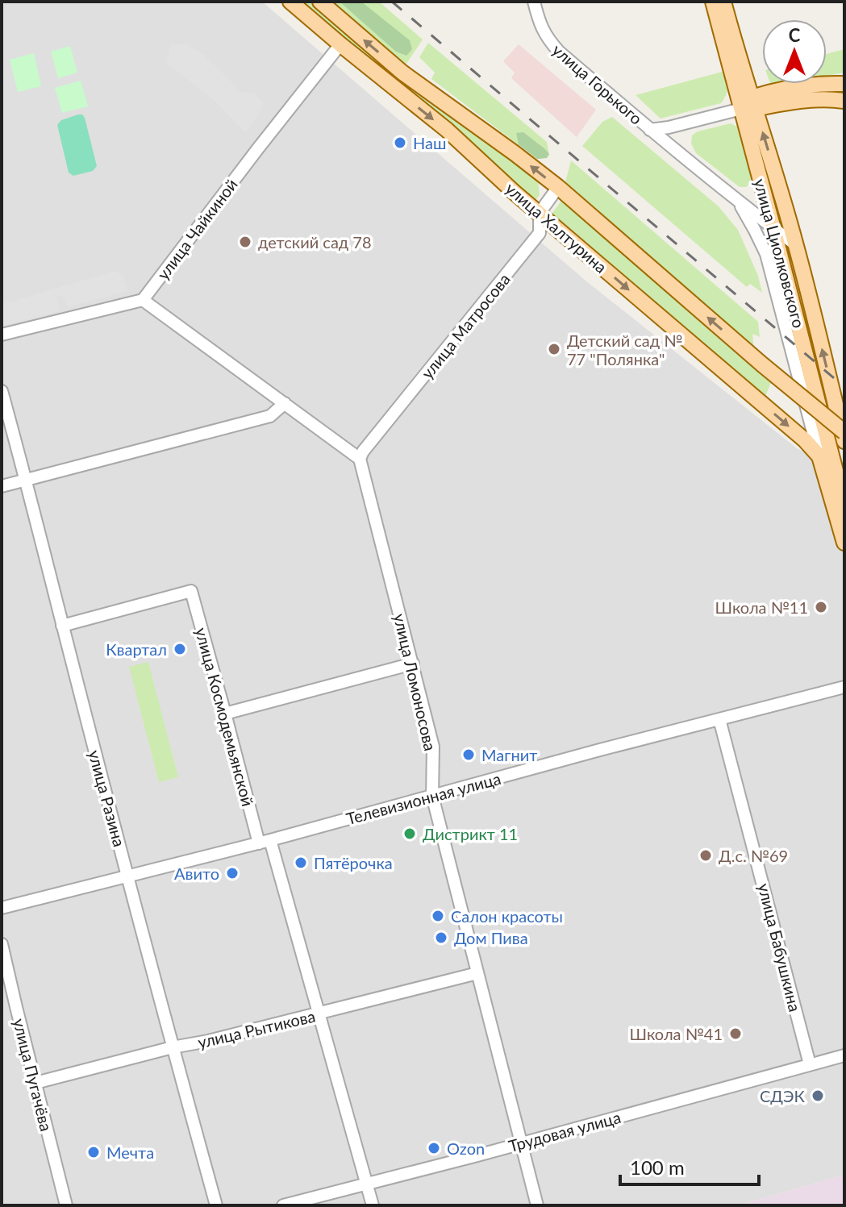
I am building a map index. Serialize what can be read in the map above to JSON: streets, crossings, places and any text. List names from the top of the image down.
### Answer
{
  "streets": {
    "main road": ["улица Халтурина", "улица Циолковского"],
    "street": [
      "улица Горького",
      "улица Чайкиной",
      "улица Матросова",
      "улица Ломоносова",
      "улица Космодемьянской",
      "улица Разина",
      "Телевизионная улица",
      "улица Бабушкина",
      "улица Рытикова",
      "улица Пугачёва",
      "Трудовая улица"
    ]
  },
  "crossings": [
    ["улица Горького", "улица Циолковского"],
    ["улица Халтурина", "улица Чайкиной"],
    ["улица Халтурина", "улица Матросова"],
    ["улица Матросова", "улица Ломоносова"],
    ["улица Ломоносова", "Телевизионная улица"],
    ["улица Ломоносова", "улица Рытикова"],
    ["улица Ломоносова", "Трудовая улица"],
    ["улица Космодемьянской", "улица Разина"],
    ["улица Космодемьянской", "Телевизионная улица"],
    ["улица Космодемьянской", "улица Рытикова"],
    ["улица Космодемьянской", "Трудовая улица"],
    ["улица Разина", "Телевизионная улица"],
    ["улица Разина", "улица Рытикова"],
    ["Телевизионная улица", "улица Бабушкина"],
    ["улица Бабушкина", "Трудовая улица"],
    ["улица Рытикова", "улица Пугачёва"]
  ],
  "places": [
    "Наш",
    "детский сад 78",
    "Детский сад № 77 \"Полянка\"",
    "Школа №11",
    "Квартал",
    "Магнит",
    "Дистрикт 11",
    "Д.с. №69",
    "Пятёрочка",
    "Авито",
    "Салон красоты",
    "Дом Пива",
    "Школа №41",
    "СДЭК",
    "Ozon",
    "Мечта"
  ],
  "scale_bar": "100 m",
  "north": "top"
}
